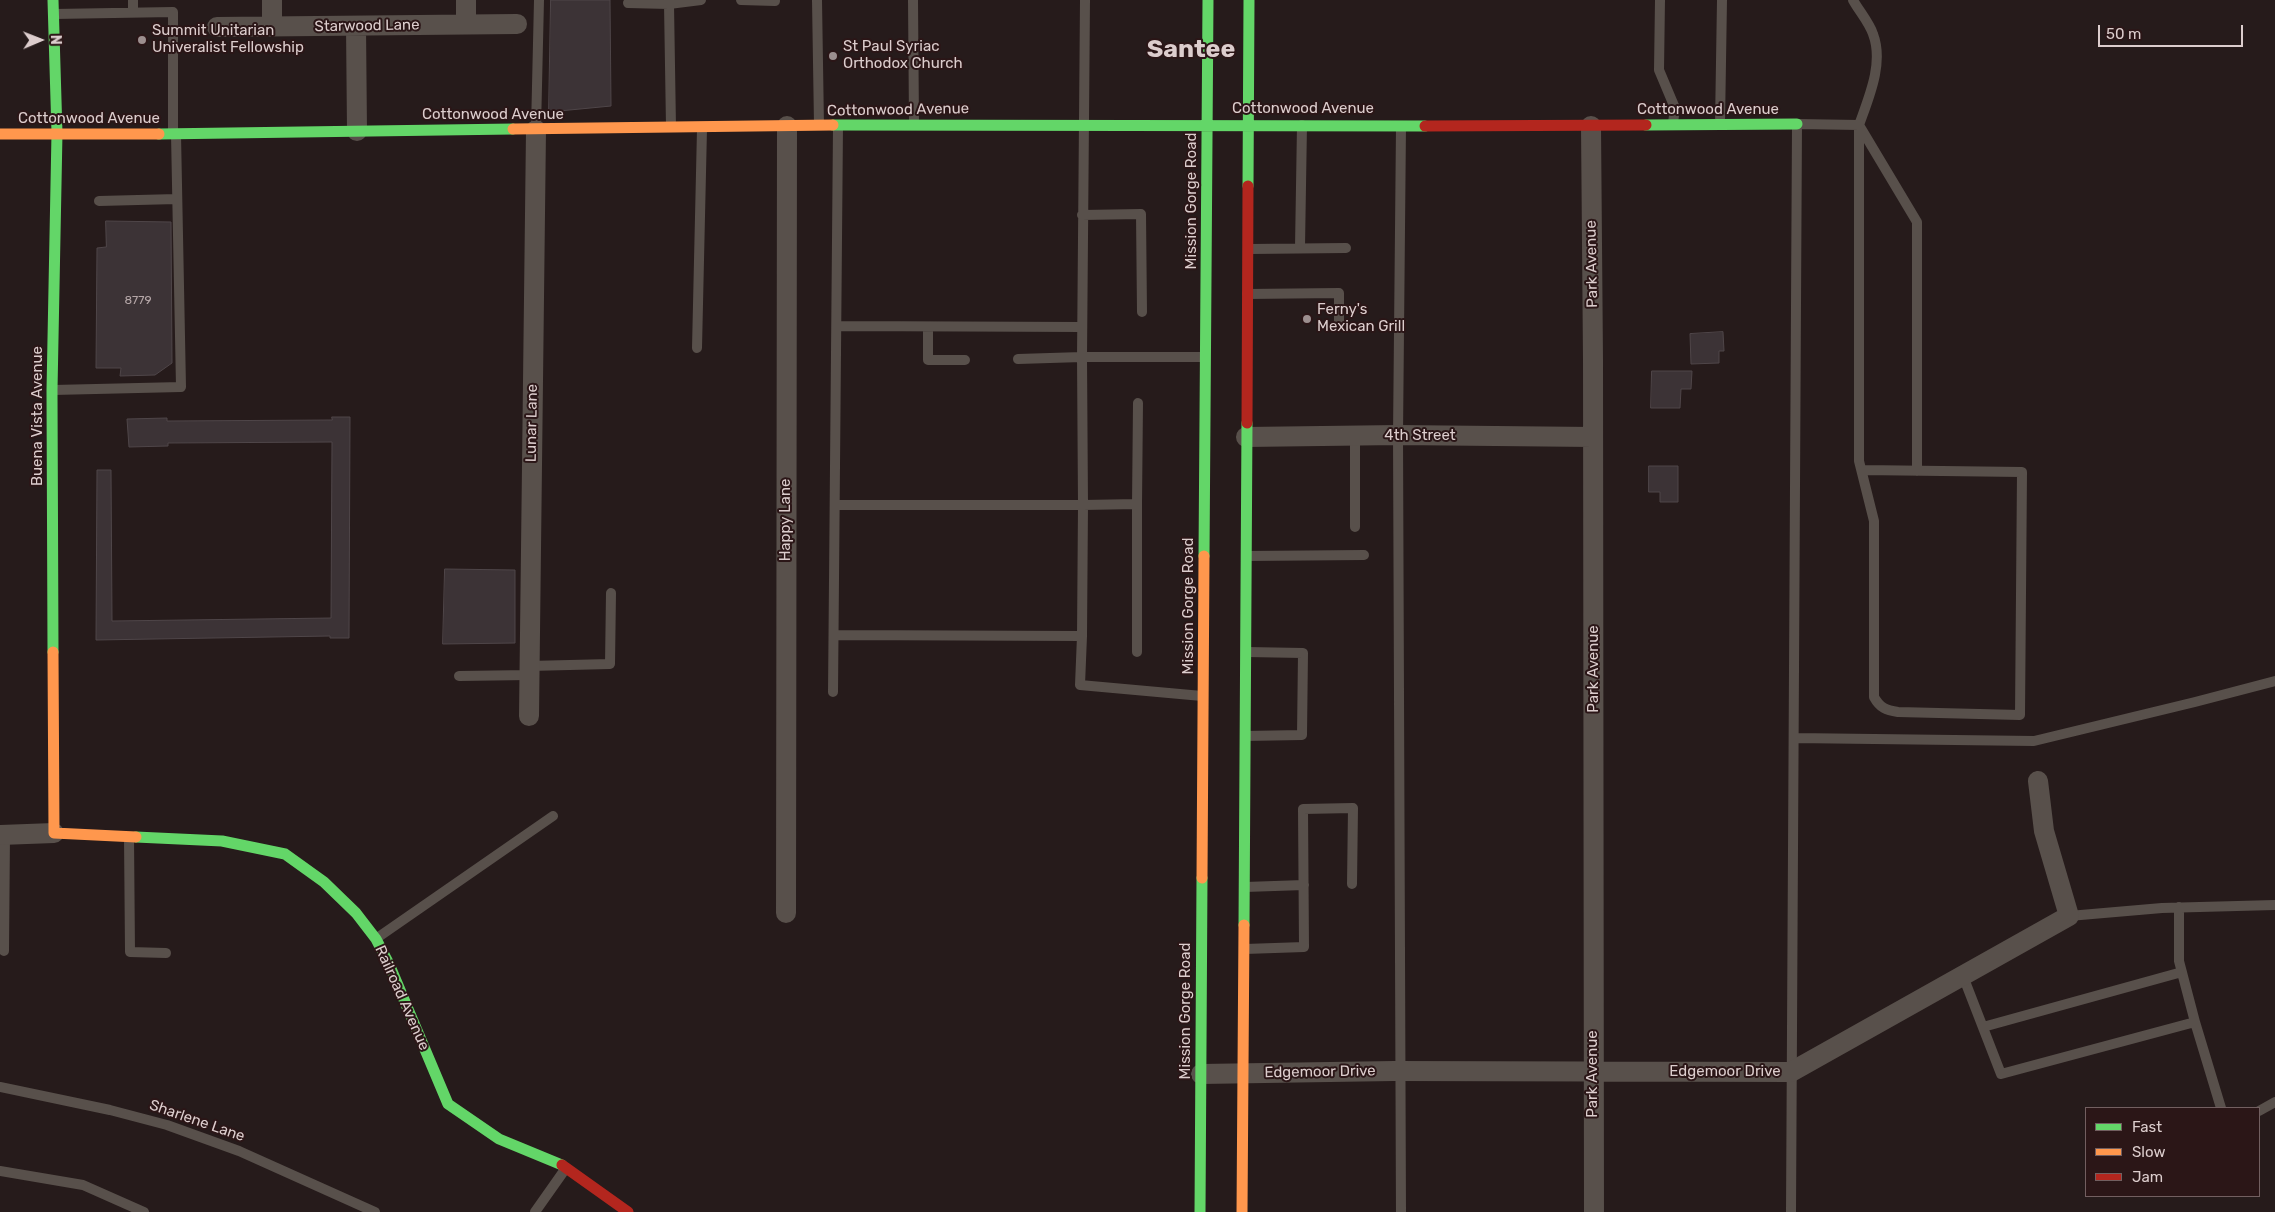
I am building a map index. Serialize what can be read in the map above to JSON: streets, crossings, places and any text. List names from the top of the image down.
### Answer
{
  "streets": {
    "street": [
      "Starwood Lane",
      "Cottonwood Avenue",
      "Mission Gorge Road",
      "Park Avenue",
      "Buena Vista Avenue",
      "Lunar Lane",
      "4th Street",
      "Happy Lane",
      "Railroad Avenue",
      "Edgemoor Drive"
    ],
    "lane": ["Sharlene Lane"]
  },
  "crossings": [
    ["Cottonwood Avenue", "Mission Gorge Road"],
    ["Cottonwood Avenue", "Park Avenue"],
    ["Cottonwood Avenue", "Buena Vista Avenue"],
    ["Cottonwood Avenue", "Lunar Lane"],
    ["Cottonwood Avenue", "Happy Lane"],
    ["Mission Gorge Road", "Edgemoor Drive"],
    ["Park Avenue", "4th Street"],
    ["Park Avenue", "Edgemoor Drive"],
    ["Buena Vista Avenue", "Railroad Avenue"]
  ],
  "districts": ["Santee"],
  "places": ["Summit Unitarian Univeralist Fellowship", "St Paul Syriac Orthodox Church", "Ferny's Mexican Grill"],
  "house_numbers": ["8779"],
  "legend": ["Fast", "Slow", "Jam"],
  "scale_bar": "50 m",
  "north": "right"
}
